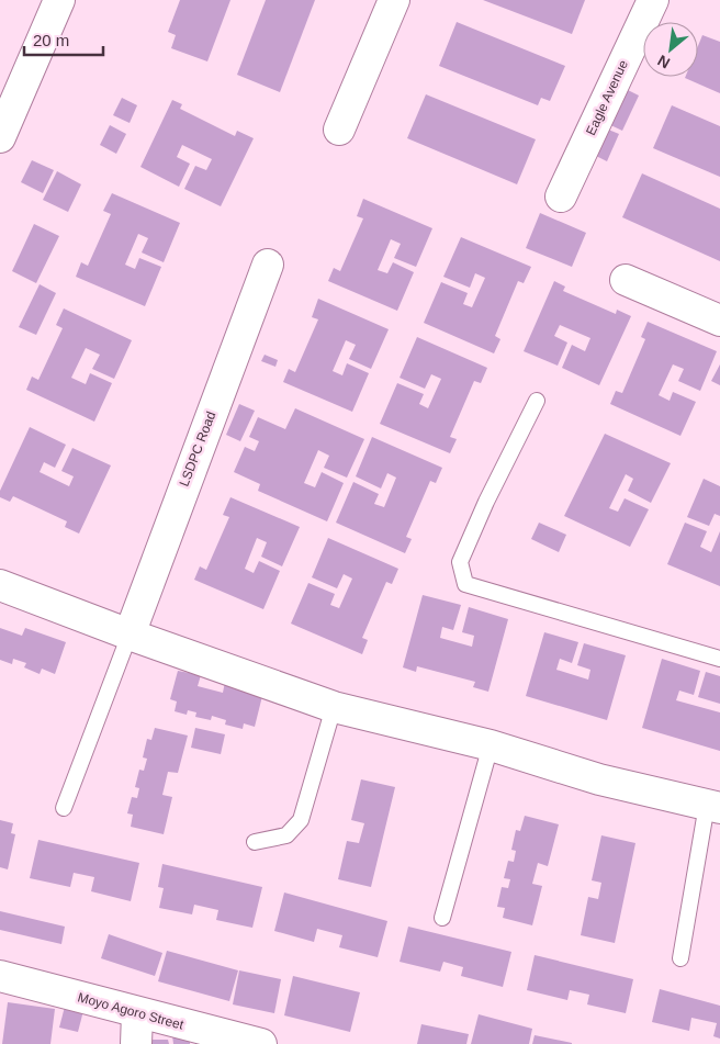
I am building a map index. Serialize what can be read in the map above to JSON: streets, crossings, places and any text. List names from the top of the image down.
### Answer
{
  "streets": {
    "street": ["Eagle Avenue", "LSDPC Road", "Moyo Agoro Street"]
  },
  "scale_bar": "20 m",
  "north": "bottom left"
}
